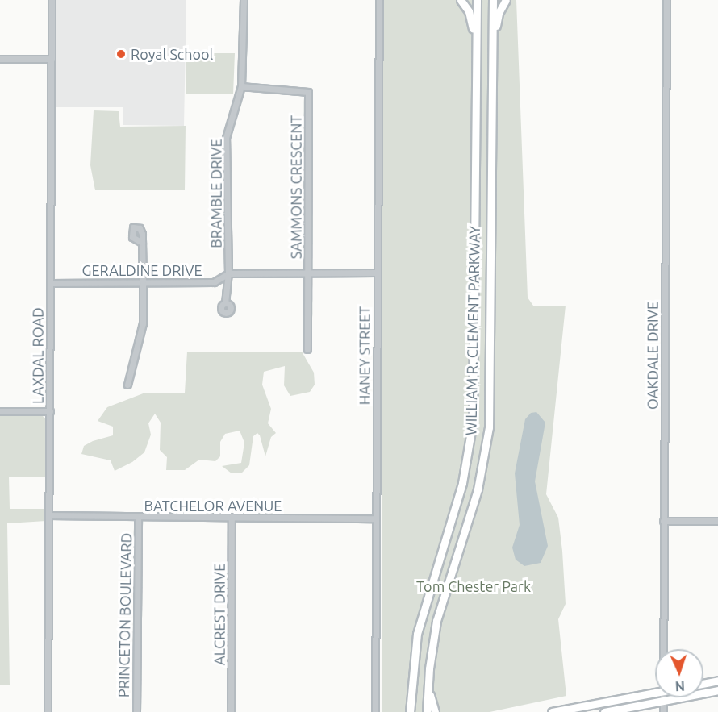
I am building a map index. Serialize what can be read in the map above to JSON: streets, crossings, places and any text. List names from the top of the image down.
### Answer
{
  "streets": {
    "main road": ["WILLIAM R. CLEMENT PARKWAY"],
    "street": [
      "SAMMONS CRESCENT",
      "BRAMBLE DRIVE",
      "GERALDINE DRIVE",
      "LAXDAL ROAD",
      "HANEY STREET",
      "OAKDALE DRIVE",
      "BATCHELOR AVENUE",
      "ALCREST DRIVE",
      "PRINCETON BOULEVARD"
    ]
  },
  "crossings": [
    ["SAMMONS CRESCENT", "BRAMBLE DRIVE"],
    ["SAMMONS CRESCENT", "GERALDINE DRIVE"],
    ["BRAMBLE DRIVE", "GERALDINE DRIVE"],
    ["GERALDINE DRIVE", "LAXDAL ROAD"],
    ["GERALDINE DRIVE", "HANEY STREET"],
    ["LAXDAL ROAD", "BATCHELOR AVENUE"],
    ["HANEY STREET", "BATCHELOR AVENUE"],
    ["BATCHELOR AVENUE", "ALCREST DRIVE"],
    ["BATCHELOR AVENUE", "PRINCETON BOULEVARD"]
  ],
  "parks": ["Tom Chester Park"],
  "places": ["Royal School"],
  "north": "bottom"
}
